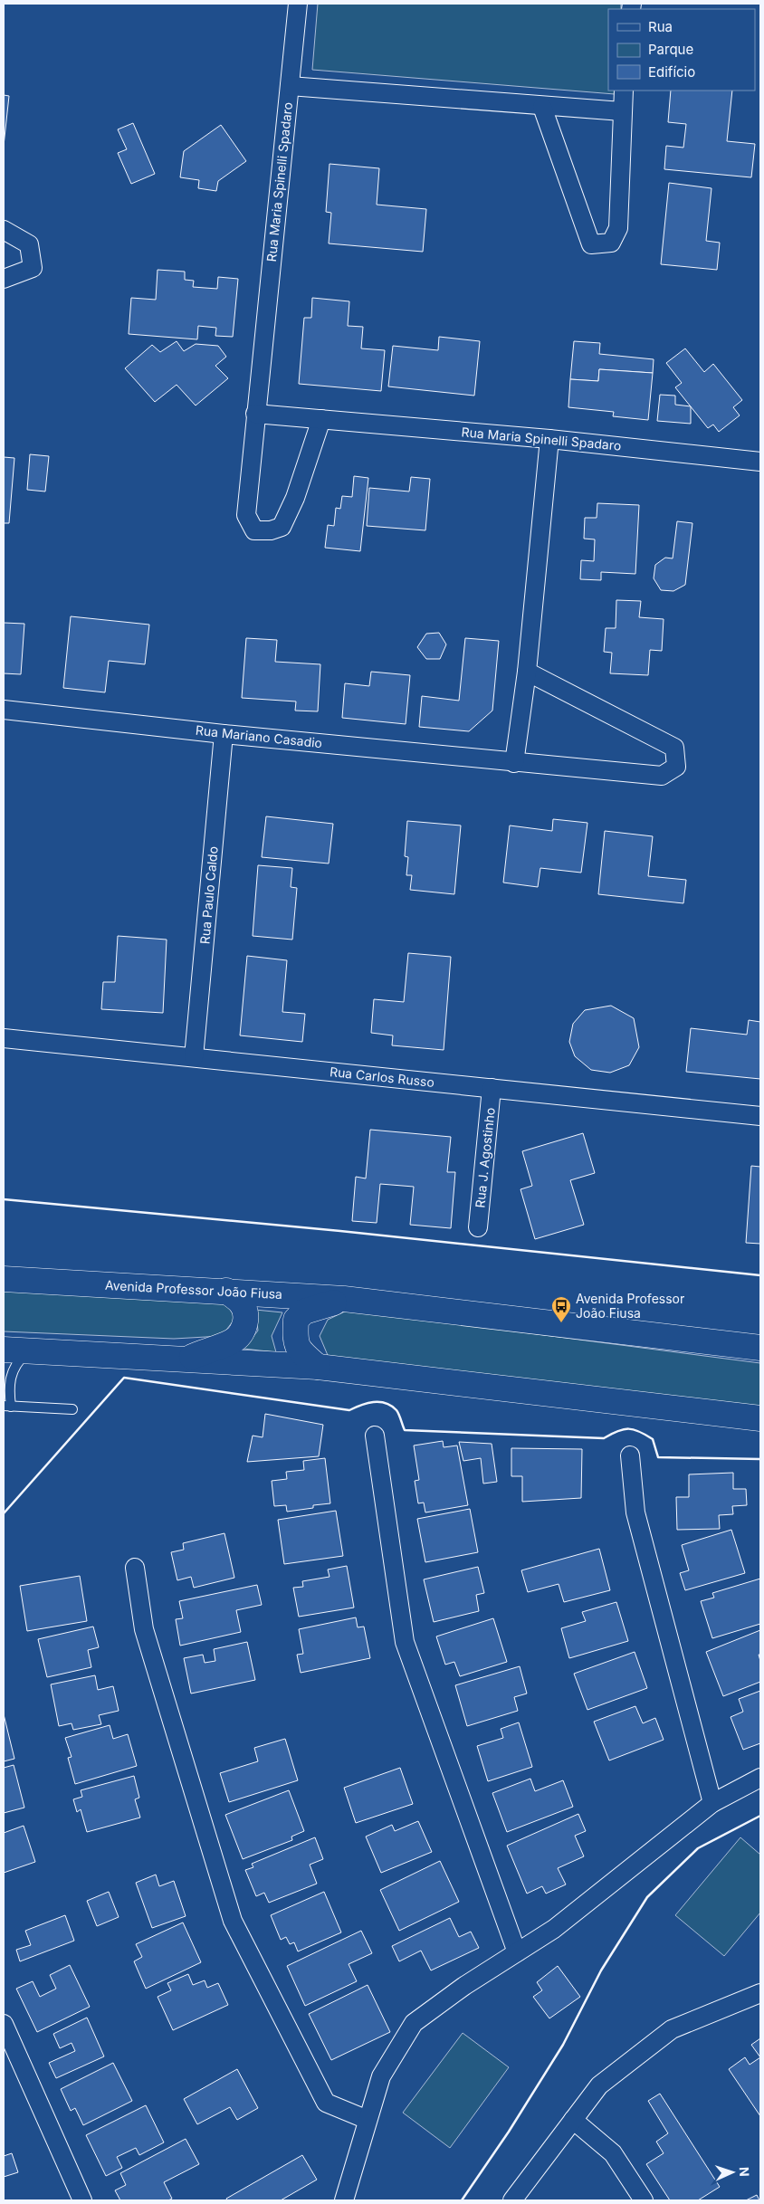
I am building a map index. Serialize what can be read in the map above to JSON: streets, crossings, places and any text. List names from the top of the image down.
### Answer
{
  "streets": {
    "main road": ["Avenida Professor João Fiusa"],
    "street": [
      "Rua Maria Spinelli Spadaro",
      "Rua Mariano Casadio",
      "Rua Paulo Caldo",
      "Rua Carlos Russo",
      "Rua J. Agostinho"
    ]
  },
  "crossings": [
    ["Rua Mariano Casadio", "Rua Paulo Caldo"],
    ["Rua Paulo Caldo", "Rua Carlos Russo"],
    ["Rua Carlos Russo", "Rua J. Agostinho"]
  ],
  "places": {
    "bus stop": ["Avenida Professor João Fiusa"]
  },
  "legend": ["Rua", "Parque", "Edifício"],
  "north": "right"
}
